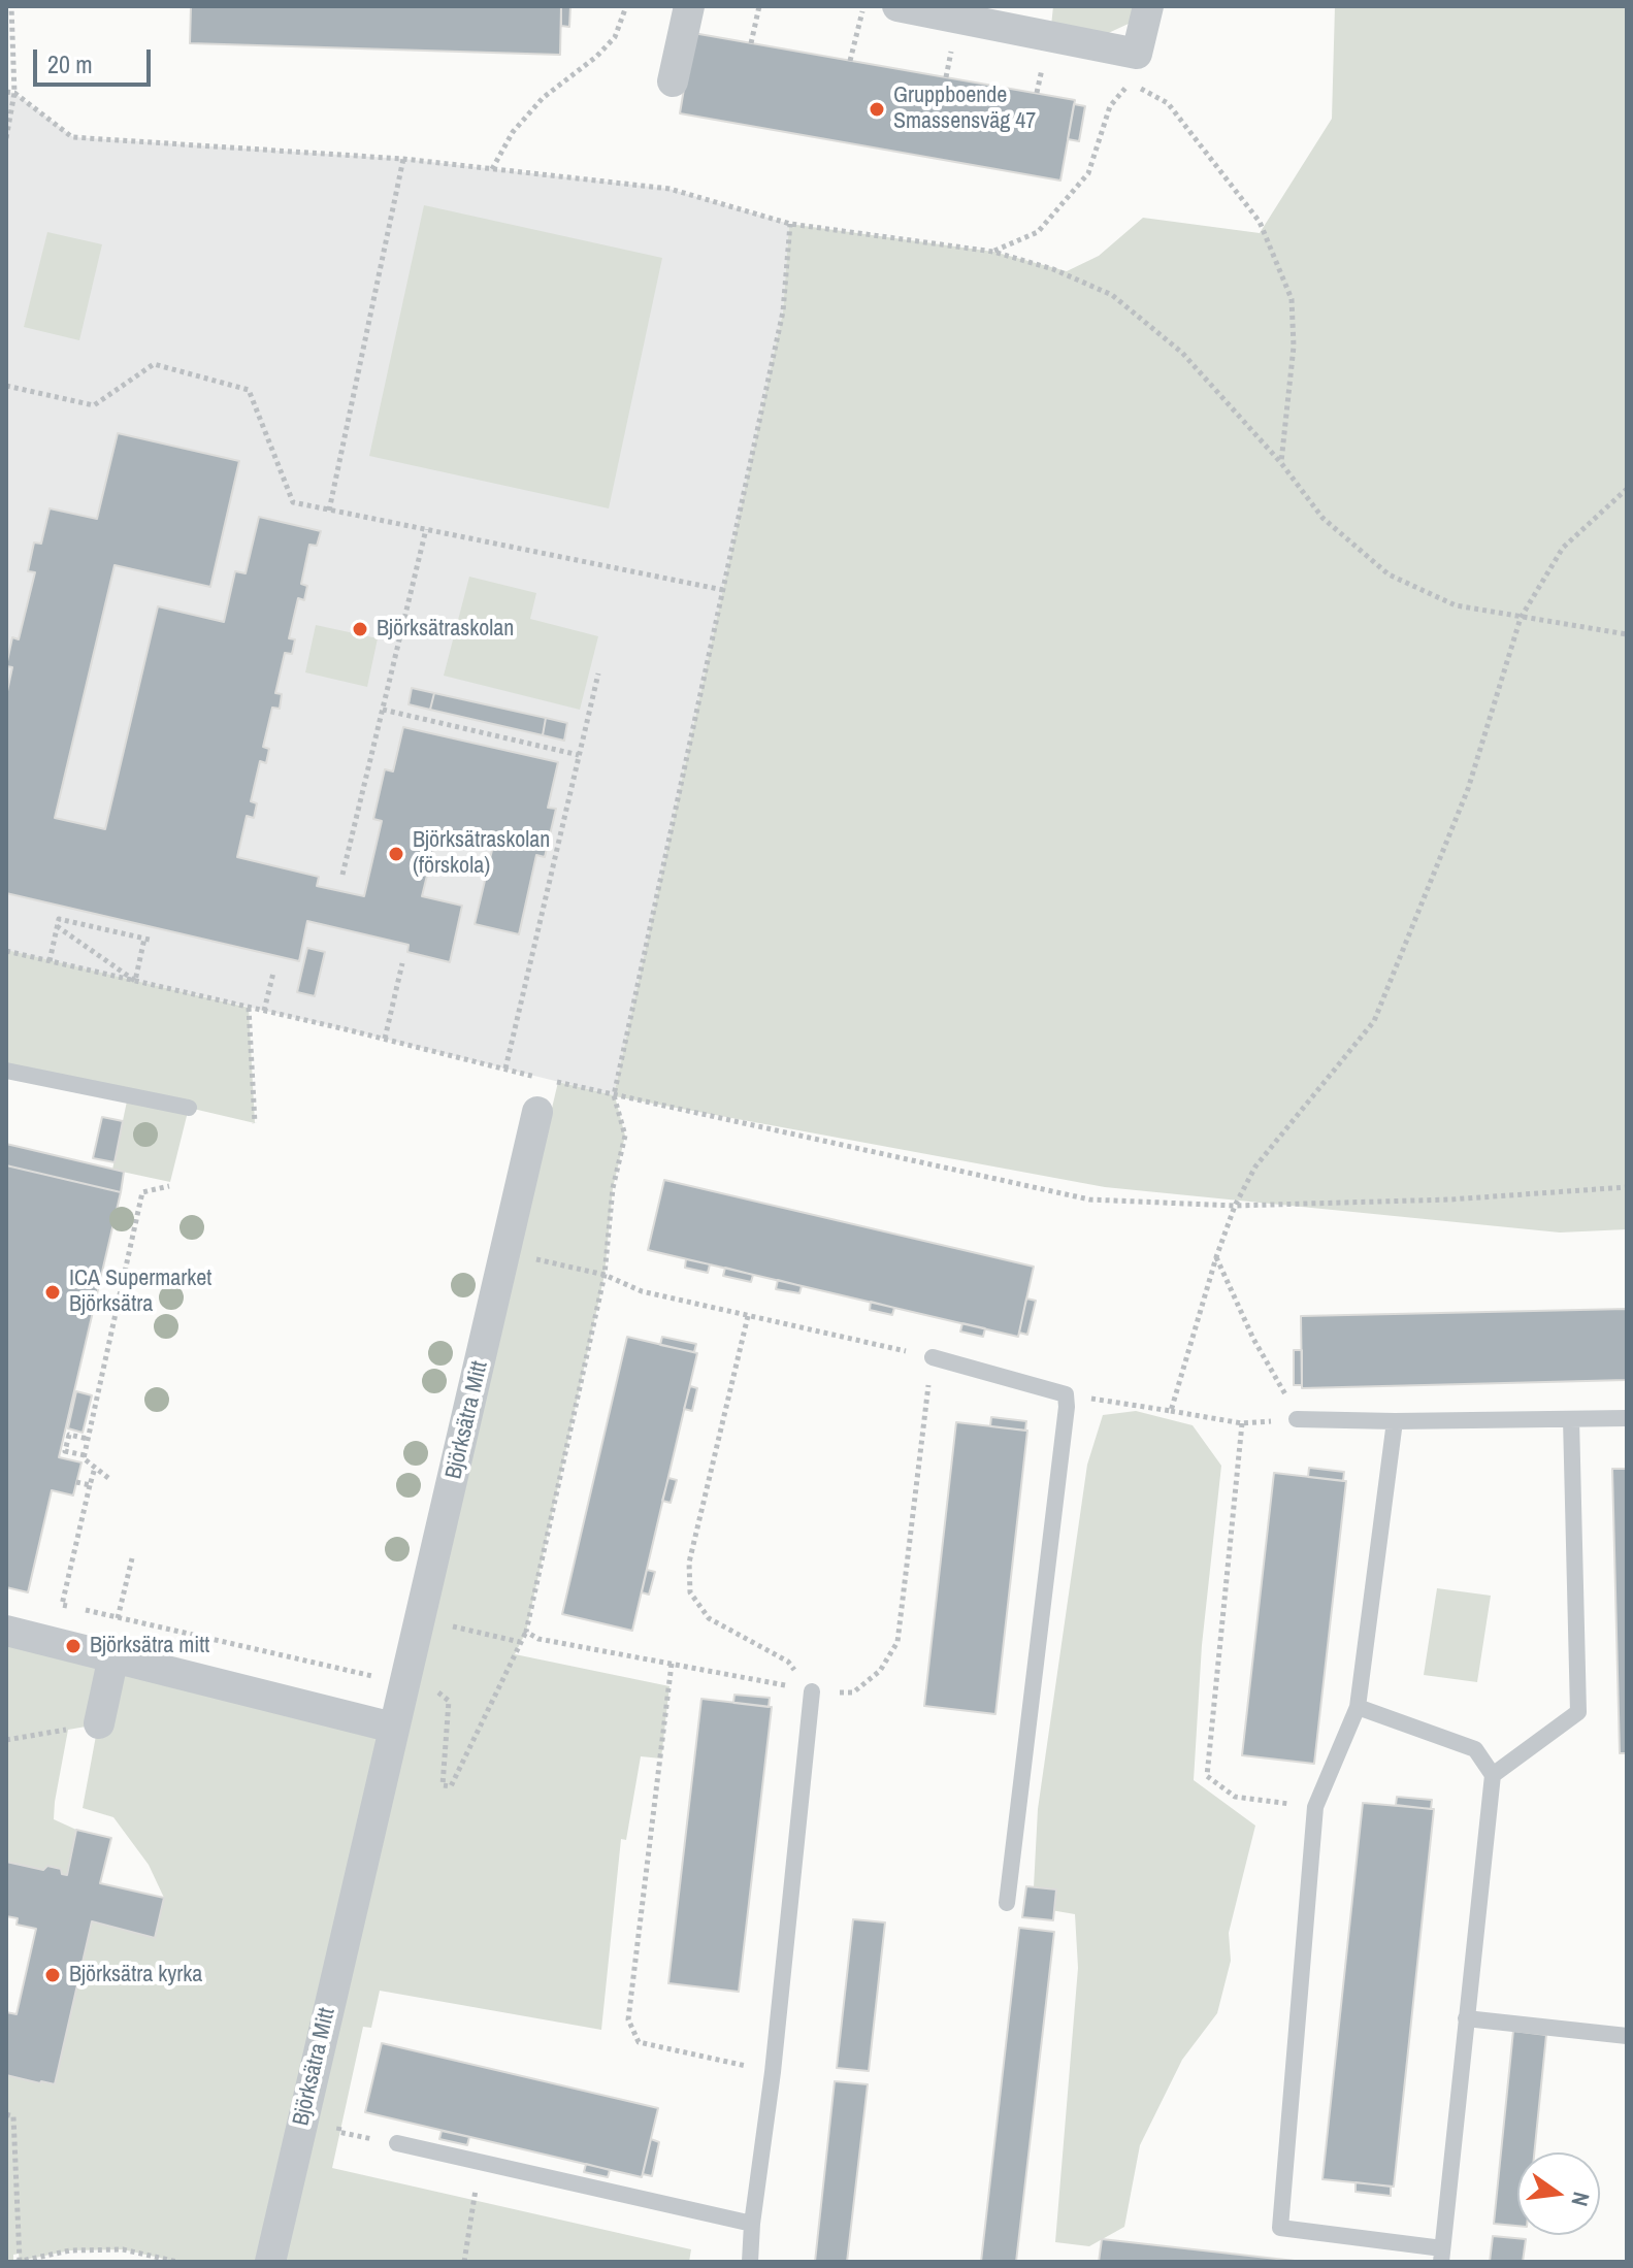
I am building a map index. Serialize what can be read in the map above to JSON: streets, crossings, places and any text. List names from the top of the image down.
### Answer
{
  "streets": {
    "street": ["Björksätra Mitt"]
  },
  "places": [
    "Gruppboende Smassensväg 47",
    "Björksätraskolan",
    "Björksätraskolan (förskola)",
    "ICA Supermarket Björksätra",
    "Björksätra mitt",
    "Björksätra kyrka"
  ],
  "scale_bar": "20 m",
  "north": "right"
}
